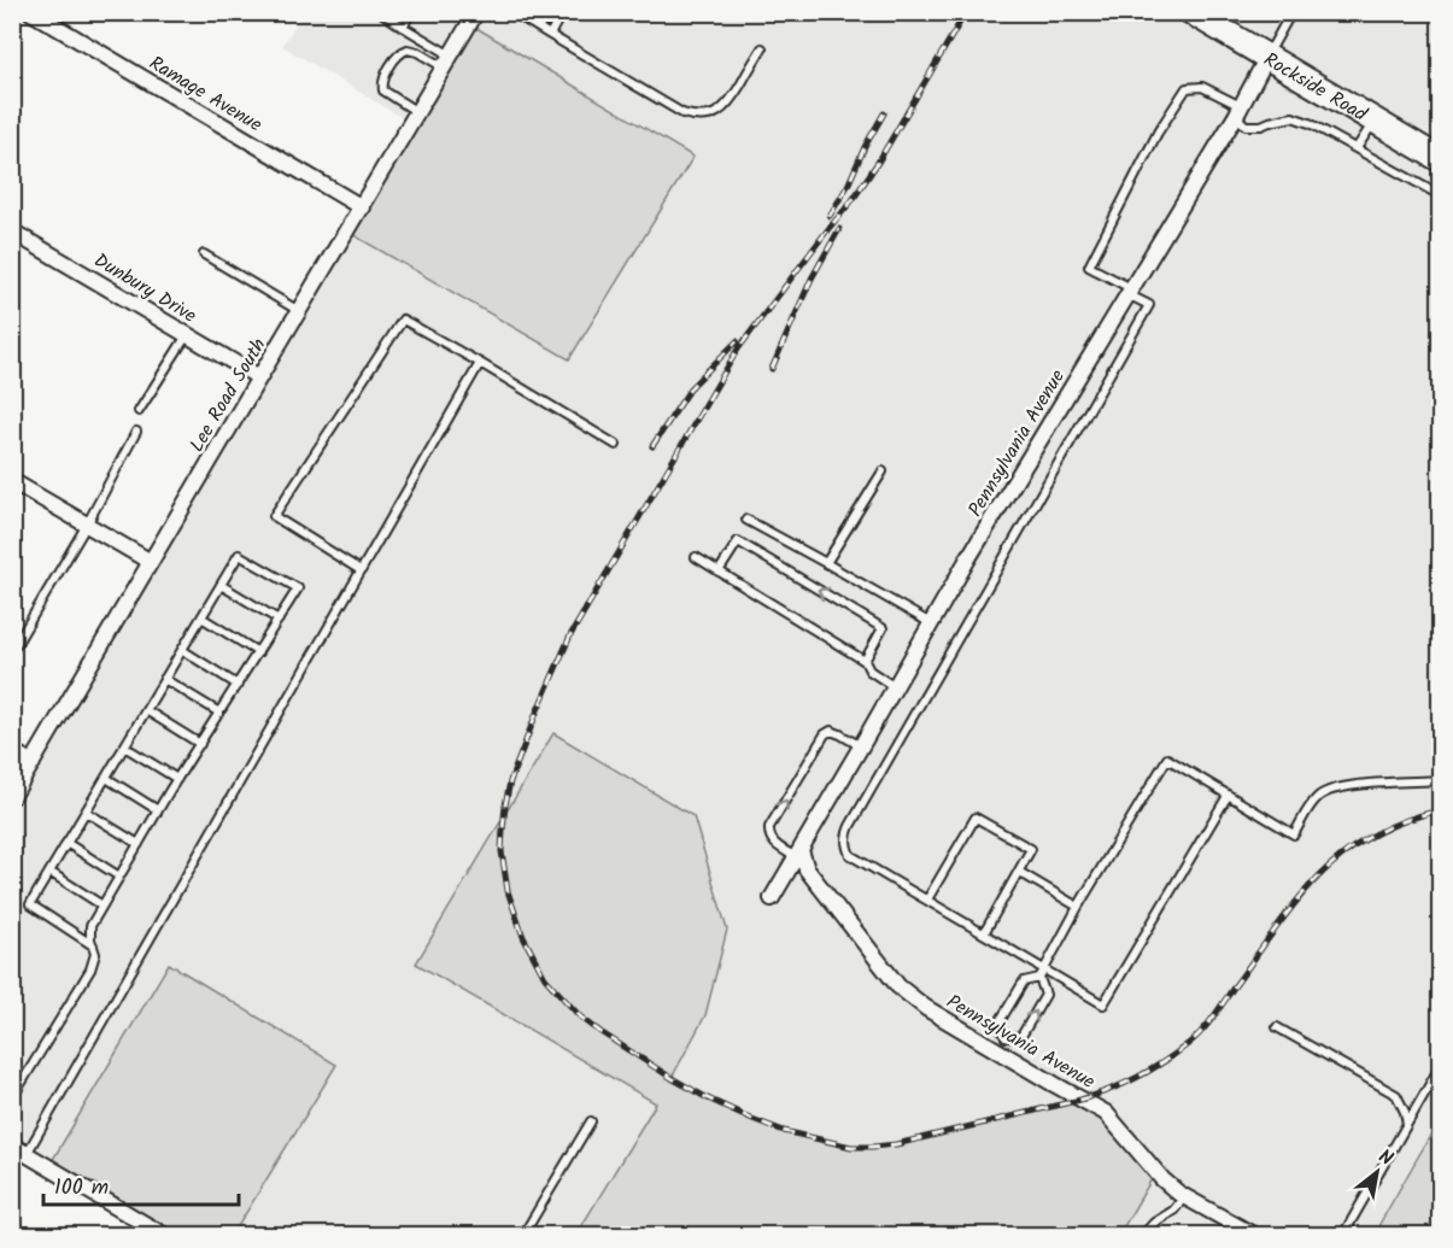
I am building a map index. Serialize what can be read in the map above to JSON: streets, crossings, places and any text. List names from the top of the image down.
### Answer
{
  "streets": {
    "main road": ["Rockside Road"],
    "street": [
      "Ramage Avenue",
      "Dunbury Drive",
      "Lee Road South",
      "Pennsylvania Avenue"
    ]
  },
  "crossings": [
    ["Rockside Road", "Pennsylvania Avenue"],
    ["Ramage Avenue", "Lee Road South"],
    ["Dunbury Drive", "Lee Road South"]
  ],
  "scale_bar": "100 m",
  "north": "top right"
}
